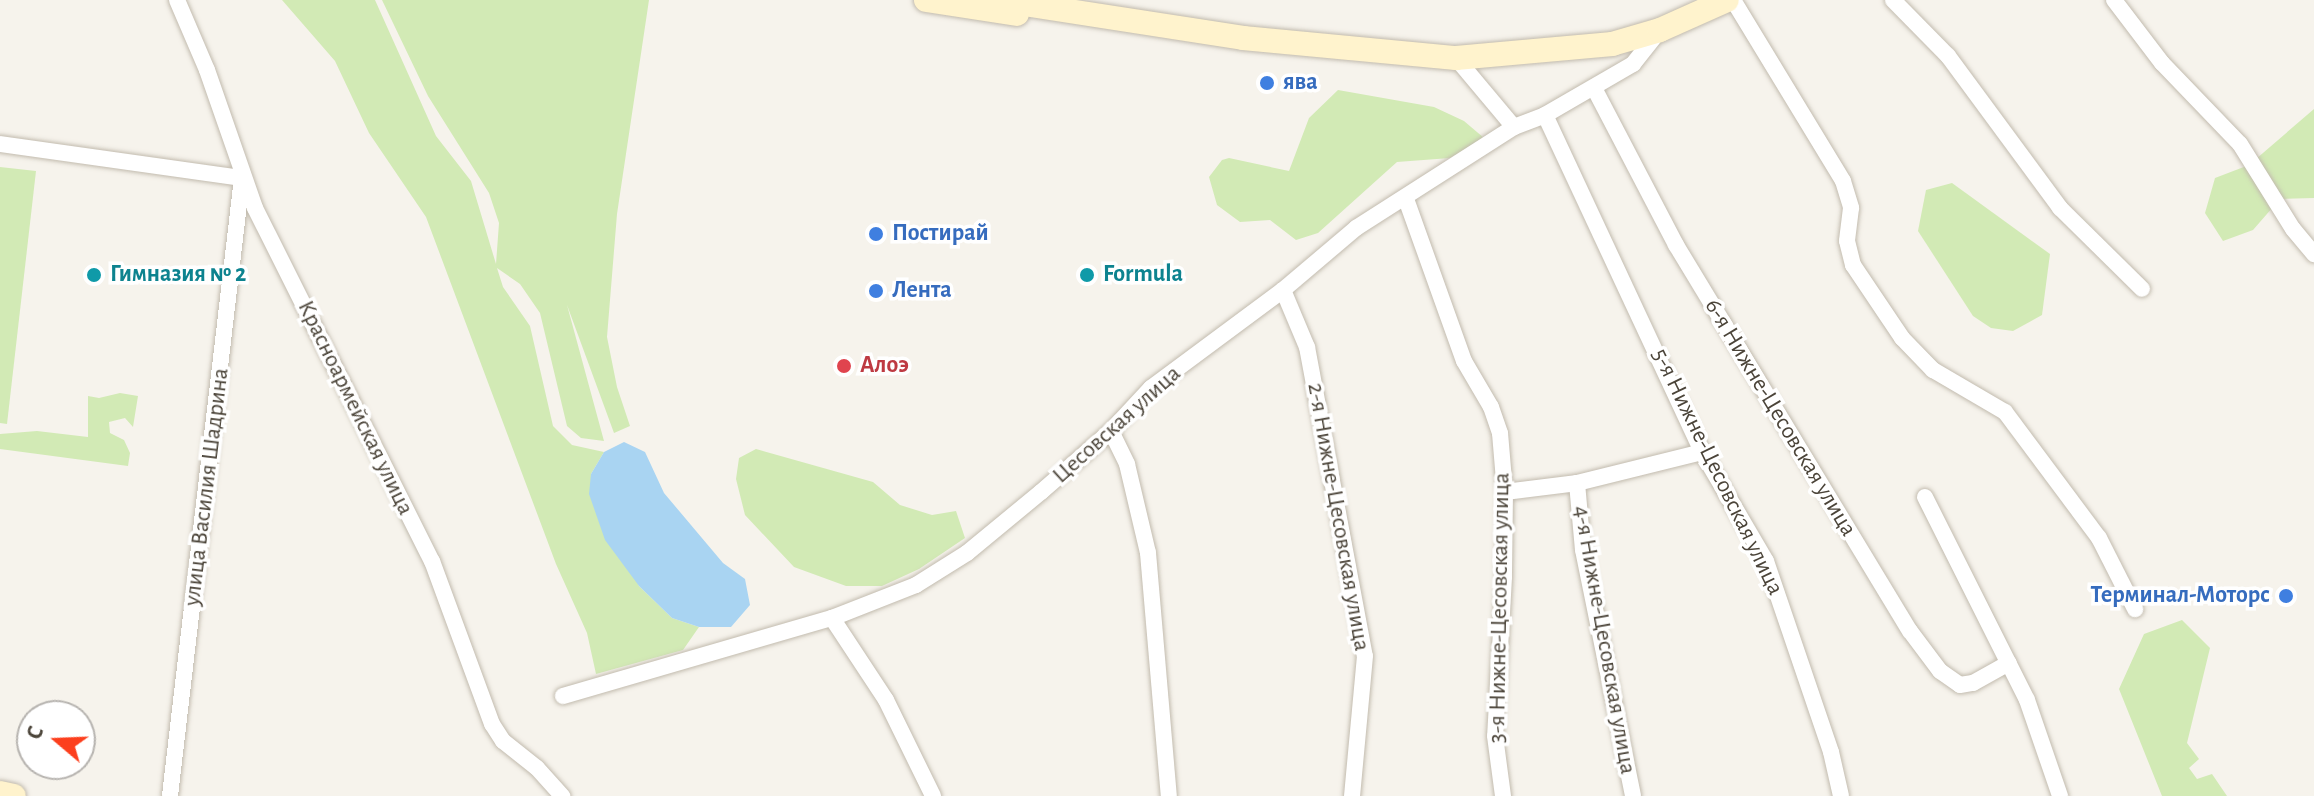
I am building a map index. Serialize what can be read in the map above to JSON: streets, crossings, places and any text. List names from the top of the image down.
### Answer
{
  "streets": {
    "street": [
      "Красноармейская улица",
      "6-я Нижне-Цесовская улица",
      "Цесовская улица",
      "5-я Нижне-Цесовская улица",
      "улица Василия Шадрина",
      "2-я Нижне-Цесовская улица",
      "3-я Нижне-Цесовская улица",
      "4-я Нижне-Цесовская улица"
    ]
  },
  "crossings": [
    ["Красноармейская улица", "улица Василия Шадрина"],
    ["6-я Нижне-Цесовская улица", "Цесовская улица"],
    ["Цесовская улица", "5-я Нижне-Цесовская улица"],
    ["Цесовская улица", "2-я Нижне-Цесовская улица"],
    ["Цесовская улица", "3-я Нижне-Цесовская улица"]
  ],
  "places": [
    "ява",
    "Постирай",
    "Гимназия № 2",
    "Formula",
    "Лента",
    "Алоэ",
    "Терминал-Моторс"
  ],
  "north": "left"
}
